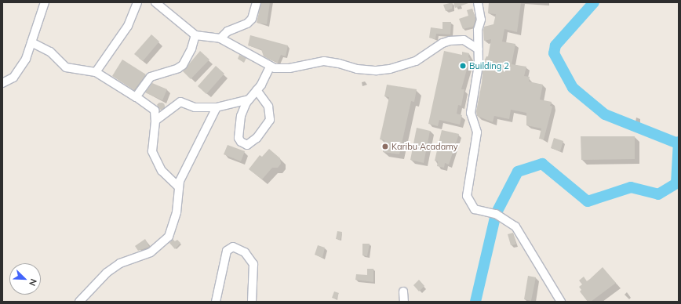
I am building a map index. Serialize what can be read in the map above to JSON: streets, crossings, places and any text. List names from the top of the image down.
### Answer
{
  "places": ["Building 2", "Karibu Acadamy"],
  "north": "bottom right"
}
